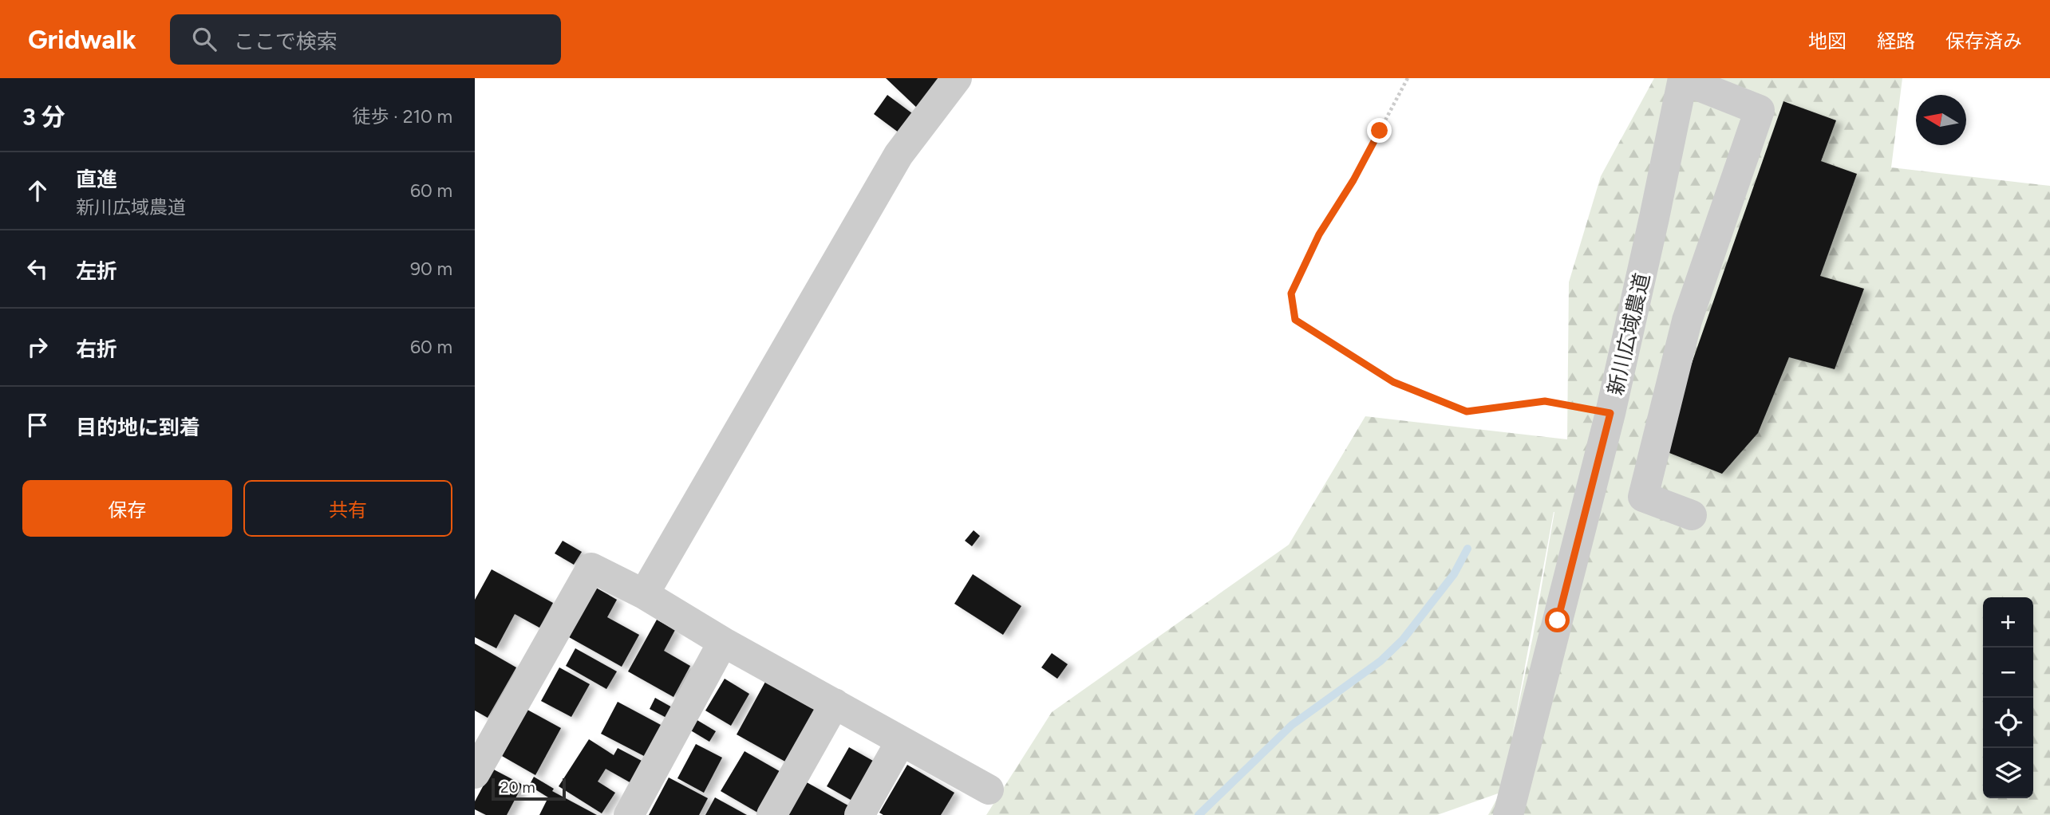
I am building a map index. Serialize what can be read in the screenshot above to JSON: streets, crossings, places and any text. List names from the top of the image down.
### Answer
{
  "streets": {
    "street": ["新川広域農道"]
  },
  "scale_bar": "20 m",
  "north": "left",
  "page": {
    "header": "Gridwalk",
    "search": "ここで検索",
    "nav": ["地図", "経路", "保存済み"],
    "heading": ["3 分", "徒歩 · 210 m"],
    "list": [
      ["直進", "新川広域農道", "60 m"],
      ["左折", "90 m"],
      ["右折", "60 m"],
      "目的地に到着"
    ],
    "buttons": ["保存", "共有"],
    "map_buttons": ["+", "−"],
    "scale": "20 m"
  }
}
